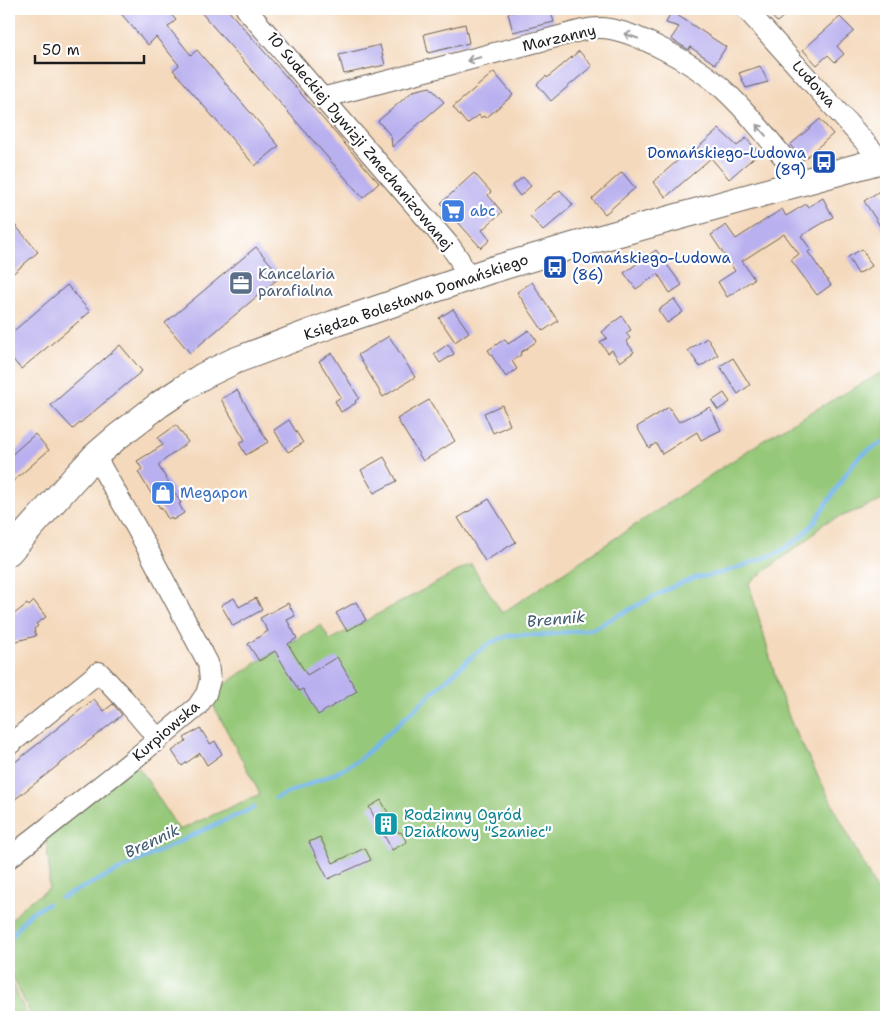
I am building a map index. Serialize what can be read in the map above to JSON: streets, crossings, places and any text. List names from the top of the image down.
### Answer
{
  "streets": {
    "main road": ["Księdza Bolesława Domańskiego"],
    "street": [
      "Marzanny",
      "Ludowa",
      "10 Sudeckiej Dywizji Zmechanizowanej",
      "Kurpiowska"
    ]
  },
  "crossings": [
    ["Marzanny", "10 Sudeckiej Dywizji Zmechanizowanej"],
    ["Marzanny", "Księdza Bolesława Domańskiego"],
    ["Ludowa", "Księdza Bolesława Domańskiego"],
    ["10 Sudeckiej Dywizji Zmechanizowanej", "Księdza Bolesława Domańskiego"],
    ["Księdza Bolesława Domańskiego", "Kurpiowska"]
  ],
  "one_way": ["Marzanny"],
  "water": ["Brennik"],
  "places": {
    "bus stop": ["Domańskiego-Ludowa (89)", "Domańskiego-Ludowa (86)"],
    "supermarket": ["abc"],
    "office": ["Kancelaria parafialna"],
    "shop": ["Megapon"],
    "building": ["Rodzinny Ogród Działkowy \"Szaniec\""]
  },
  "scale_bar": "50 m"
}
